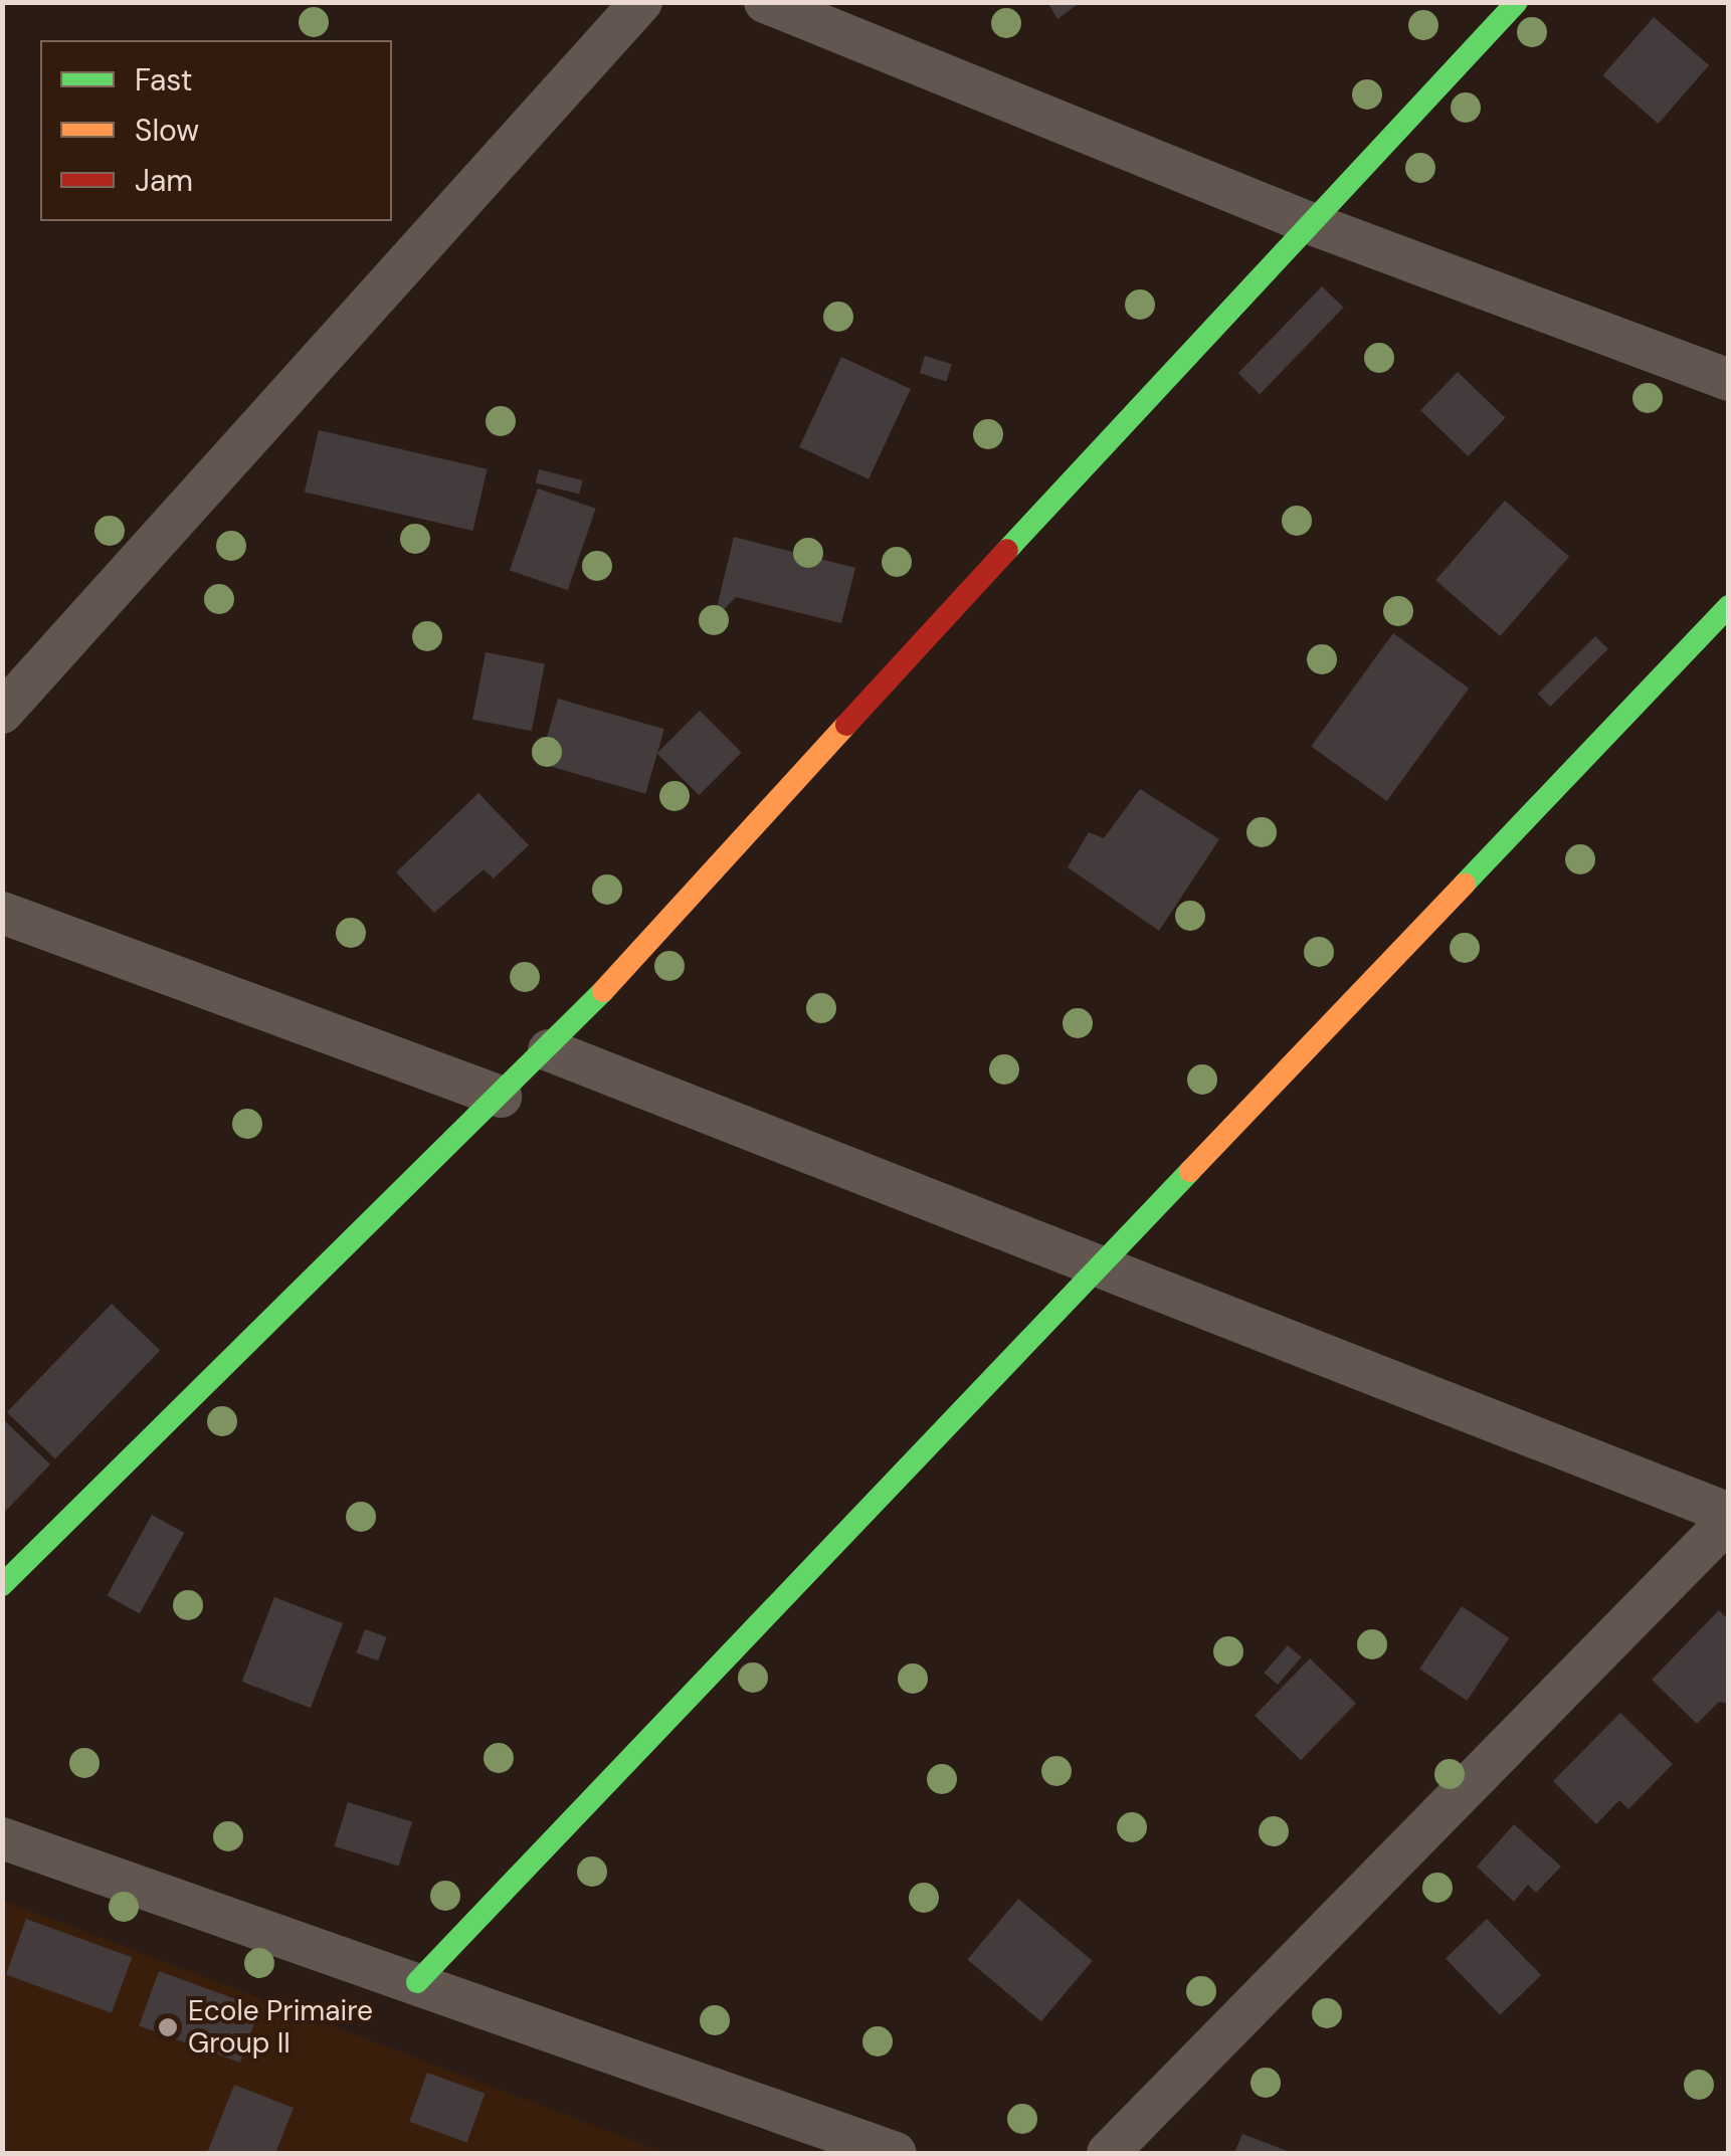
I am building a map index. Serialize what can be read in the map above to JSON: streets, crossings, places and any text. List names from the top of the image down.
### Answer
{
  "places": ["Ecole Primaire Group II"],
  "legend": ["Fast", "Slow", "Jam"]
}
